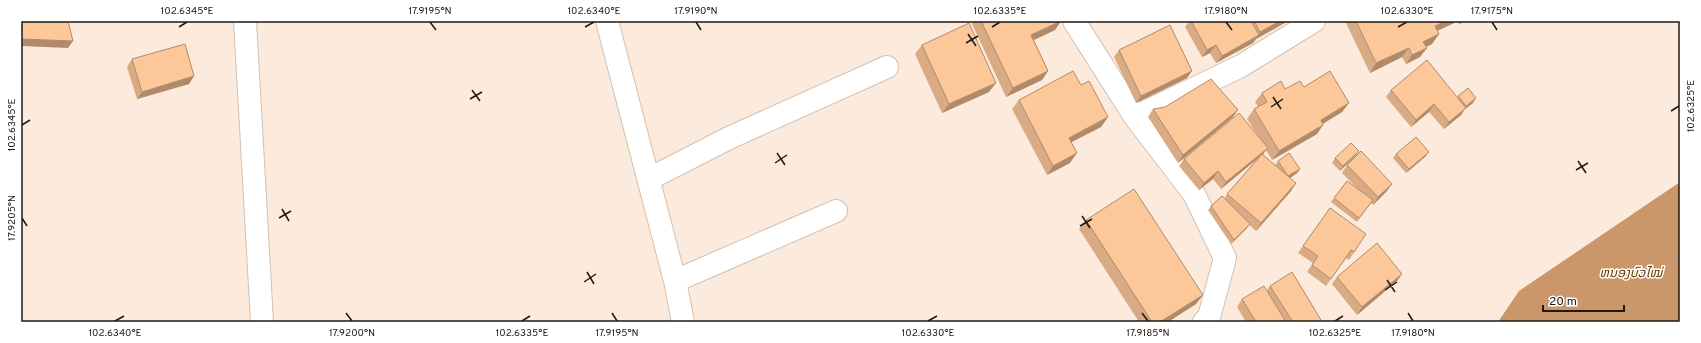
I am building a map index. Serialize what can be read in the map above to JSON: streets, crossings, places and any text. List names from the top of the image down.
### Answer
{
  "water": ["ຫນອງບົວໄໝ່"],
  "scale_bar": "20 m",
  "coordinates": [
    "102.6345°E",
    "17.9195°N",
    "102.6340°E",
    "17.9190°N",
    "102.6335°E",
    "17.9180°N",
    "102.6330°E",
    "17.9175°N",
    "102.6325°E",
    "17.9205°N",
    "17.9200°N",
    "17.9185°N"
  ]
}
